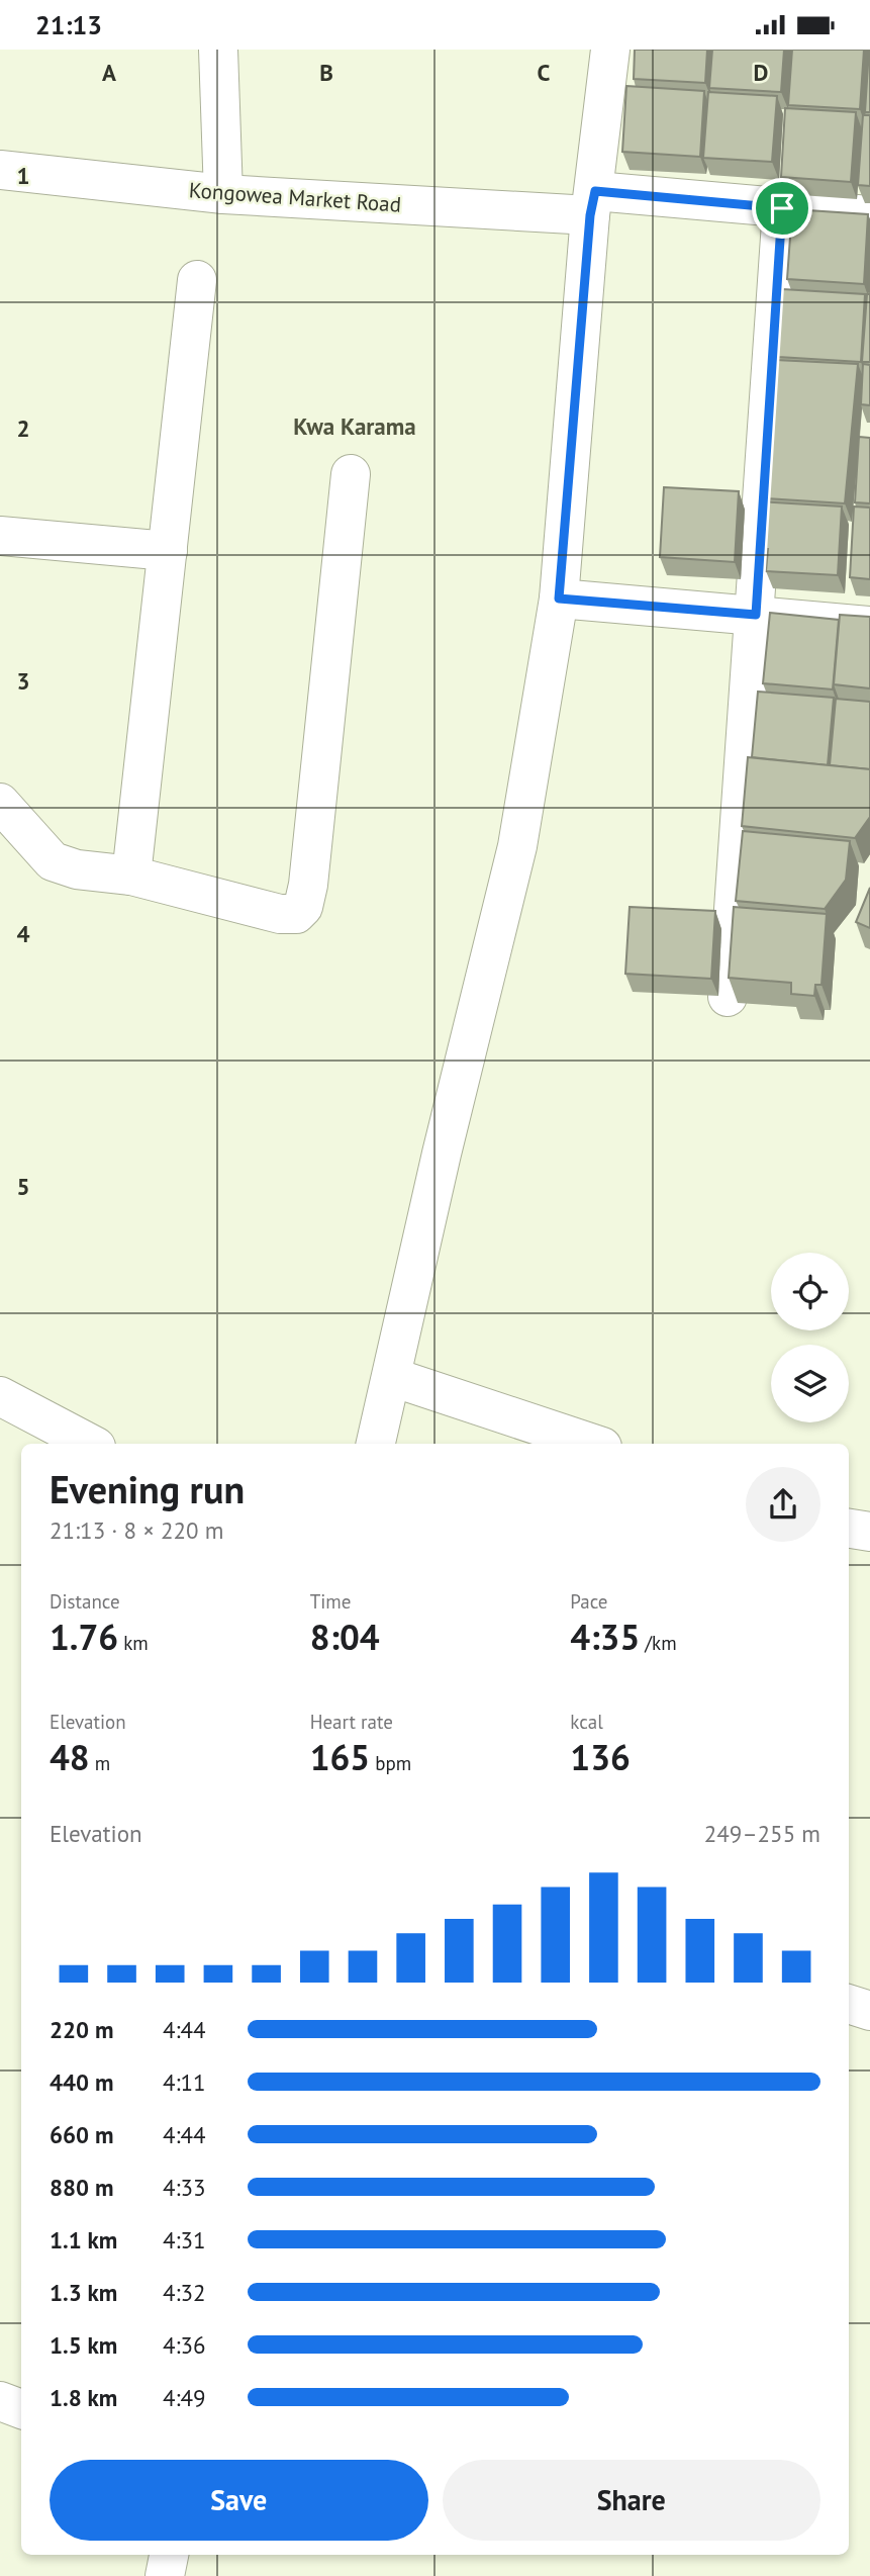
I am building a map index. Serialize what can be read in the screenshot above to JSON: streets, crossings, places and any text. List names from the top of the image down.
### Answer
{
  "streets": {
    "street": ["Kongowea Market Road"]
  },
  "districts": ["Kwa Karama"],
  "page": {
    "status": "21:13",
    "heading": ["Evening run", "21:13 · 8 × 220 m"],
    "stats": [
      ["Distance", "1.76 km"],
      ["Time", "8:04"],
      ["Pace", "4:35 /km"],
      ["Elevation", "48 m"],
      ["Heart rate", "165 bpm"],
      ["kcal", "136"]
    ],
    "chart": ["Elevation", "249–255 m"],
    "list": [
      {
        "name": "220 m",
        "note": "4:44"
      },
      {
        "name": "440 m",
        "note": "4:11"
      },
      {
        "name": "660 m",
        "note": "4:44"
      },
      {
        "name": "880 m",
        "note": "4:33"
      },
      {
        "name": "1.1 km",
        "note": "4:31"
      },
      {
        "name": "1.3 km",
        "note": "4:32"
      },
      {
        "name": "1.5 km",
        "note": "4:36"
      },
      {
        "name": "1.8 km",
        "note": "4:49"
      }
    ],
    "buttons": ["Save", "Share"]
  },
  "grid": {
    "columns": [
      "A",
      "B",
      "C",
      "D"
    ],
    "rows": [
      "1",
      "2",
      "3",
      "4",
      "5"
    ]
  }
}
